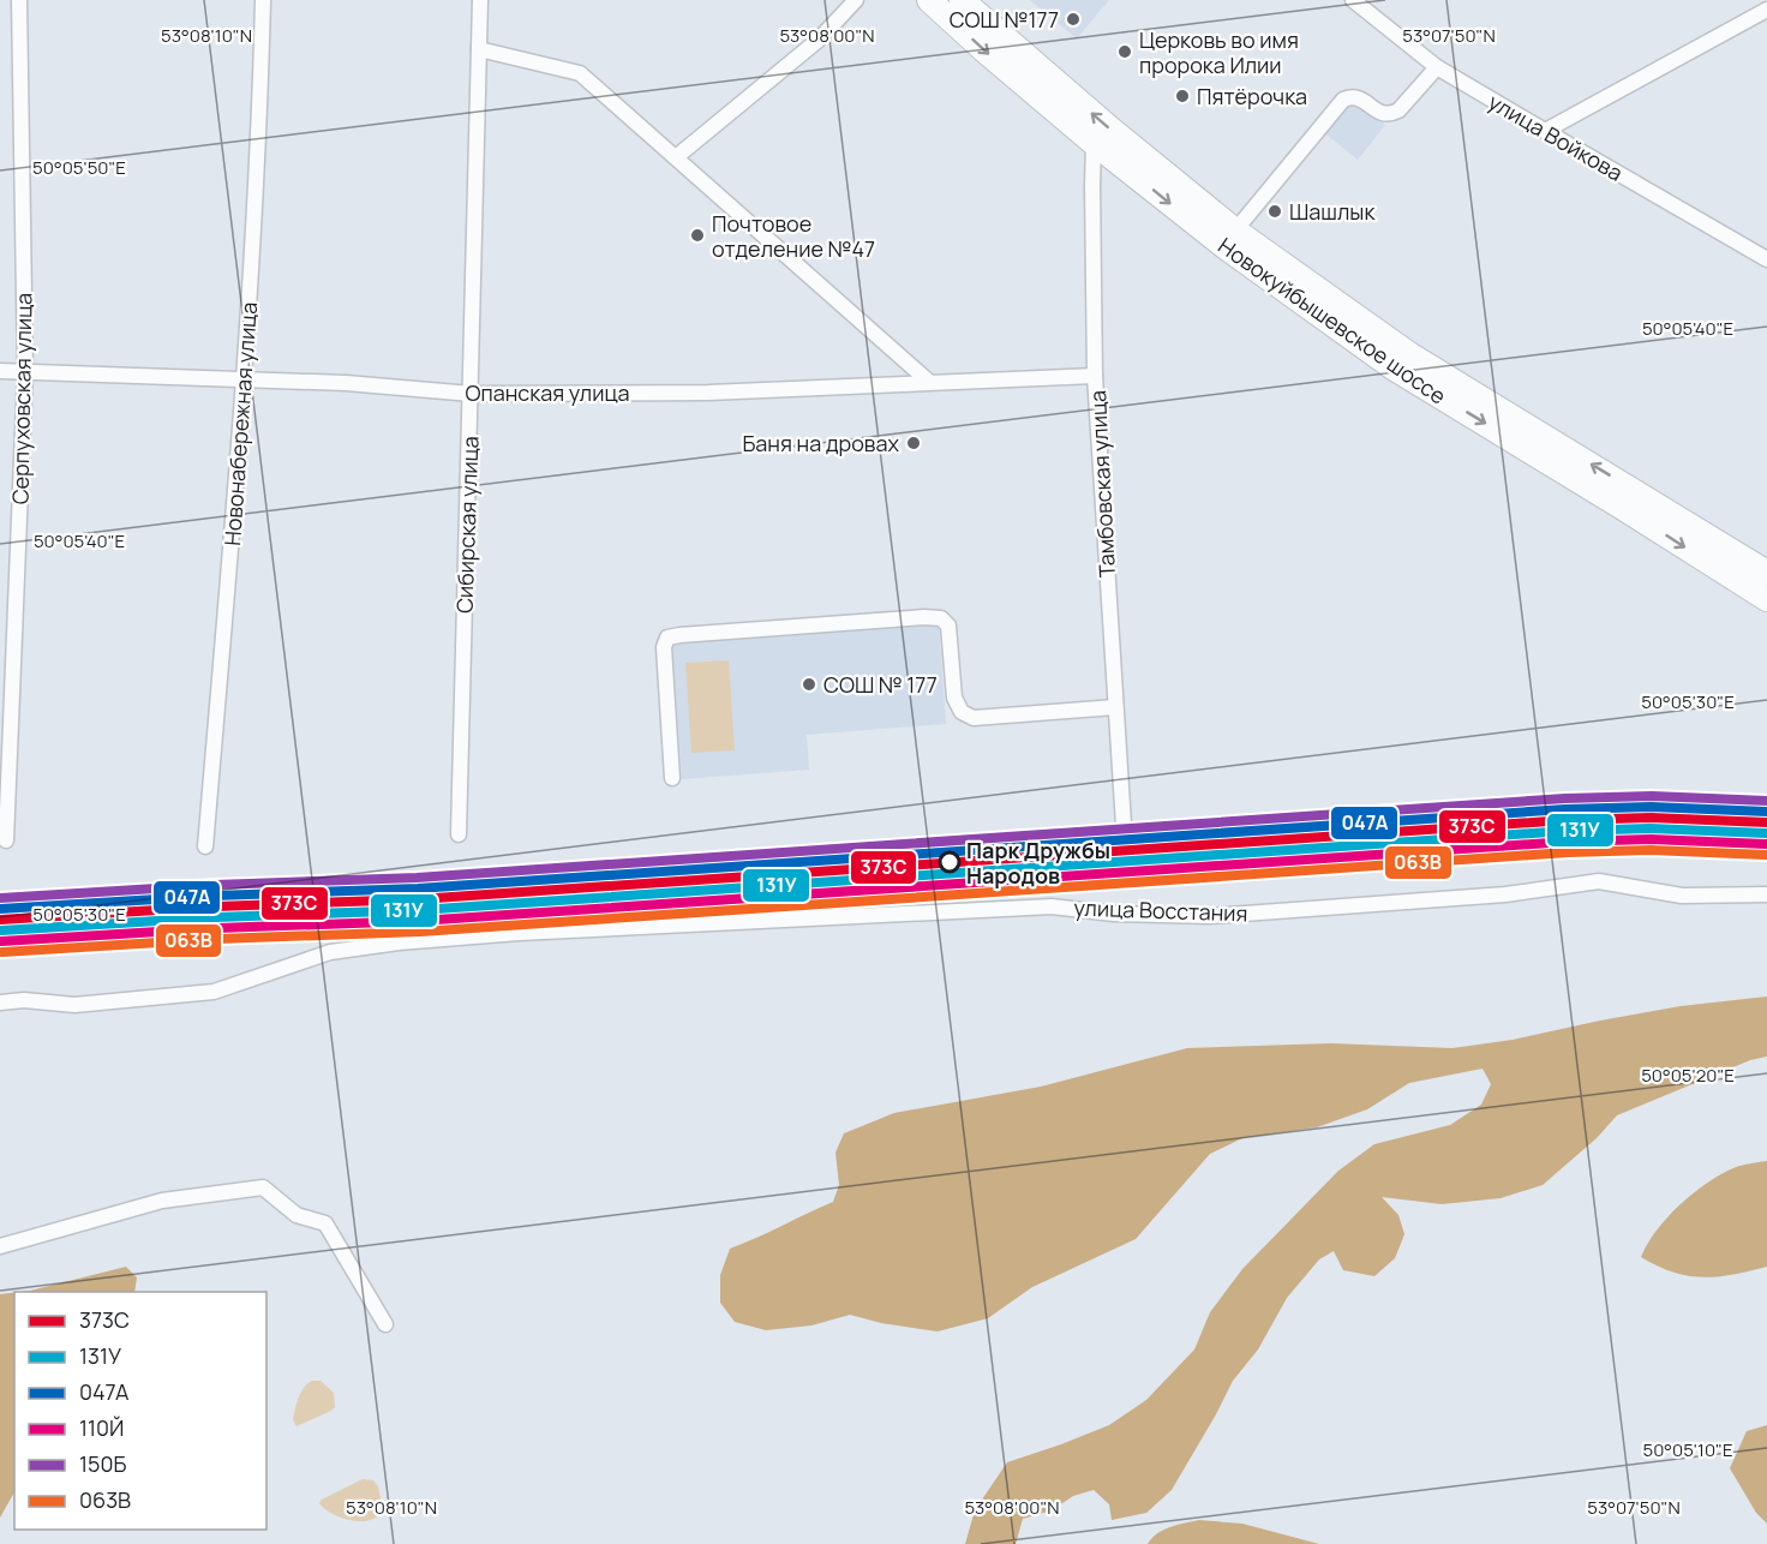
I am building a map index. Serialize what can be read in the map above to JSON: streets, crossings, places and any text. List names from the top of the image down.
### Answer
{
  "streets": {
    "main road": ["Новокуйбышевское шоссе"],
    "street": [
      "улица Войкова",
      "Опанская улица",
      "Серпуховская улица",
      "Новонабережная улица",
      "Тамбовская улица",
      "Сибирская улица",
      "улица Восстания"
    ]
  },
  "crossings": [
    ["Новокуйбышевское шоссе", "Тамбовская улица"],
    ["Опанская улица", "Серпуховская улица"],
    ["Опанская улица", "Новонабережная улица"],
    ["Опанская улица", "Тамбовская улица"],
    ["Опанская улица", "Сибирская улица"]
  ],
  "places": [
    "СОШ №177",
    "Церковь во имя пророка Илии",
    "Пятёрочка",
    "Шашлык",
    "Почтовое отделение №47",
    "Баня на дровах",
    "СОШ № 177",
    "Парк Дружбы Народов"
  ],
  "lines": [
    "transit line 150Б",
    "transit line 047А",
    "transit line 373C",
    "transit line 131У",
    "transit line 110Й",
    "transit line 063В"
  ],
  "legend": [
    "373C",
    "131У",
    "047А",
    "110Й",
    "150Б",
    "063В"
  ],
  "coordinates": [
    "53°08'10\"N",
    "53°08'00\"N",
    "53°07'50\"N",
    "50°05'50\"E",
    "50°05'40\"E",
    "50°05'30\"E",
    "50°05'20\"E",
    "50°05'10\"E"
  ]
}
